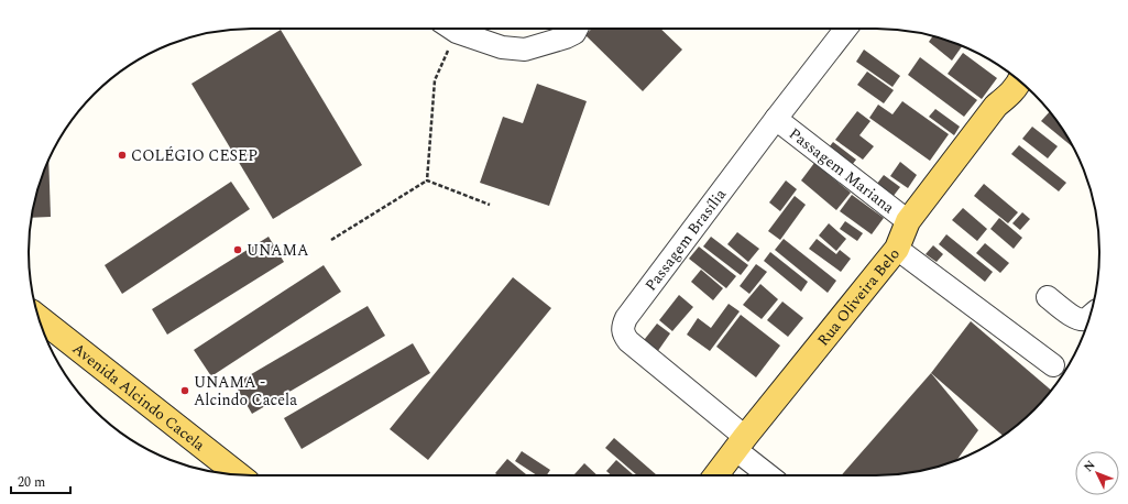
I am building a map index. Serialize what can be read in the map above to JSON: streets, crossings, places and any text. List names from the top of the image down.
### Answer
{
  "streets": {
    "main road": ["Rua Oliveira Belo", "Avenida Alcindo Cacela"],
    "street": ["Passagem Mariana", "Passagem Brasília"]
  },
  "crossings": [
    ["Passagem Mariana", "Passagem Brasília"],
    ["Passagem Mariana", "Rua Oliveira Belo"],
    ["Passagem Brasília", "Rua Oliveira Belo"]
  ],
  "places": ["COLÉGIO CESEP", "UNAMA", "UNAMA - Alcindo Cacela"],
  "scale_bar": "20 m",
  "north": "top left"
}
